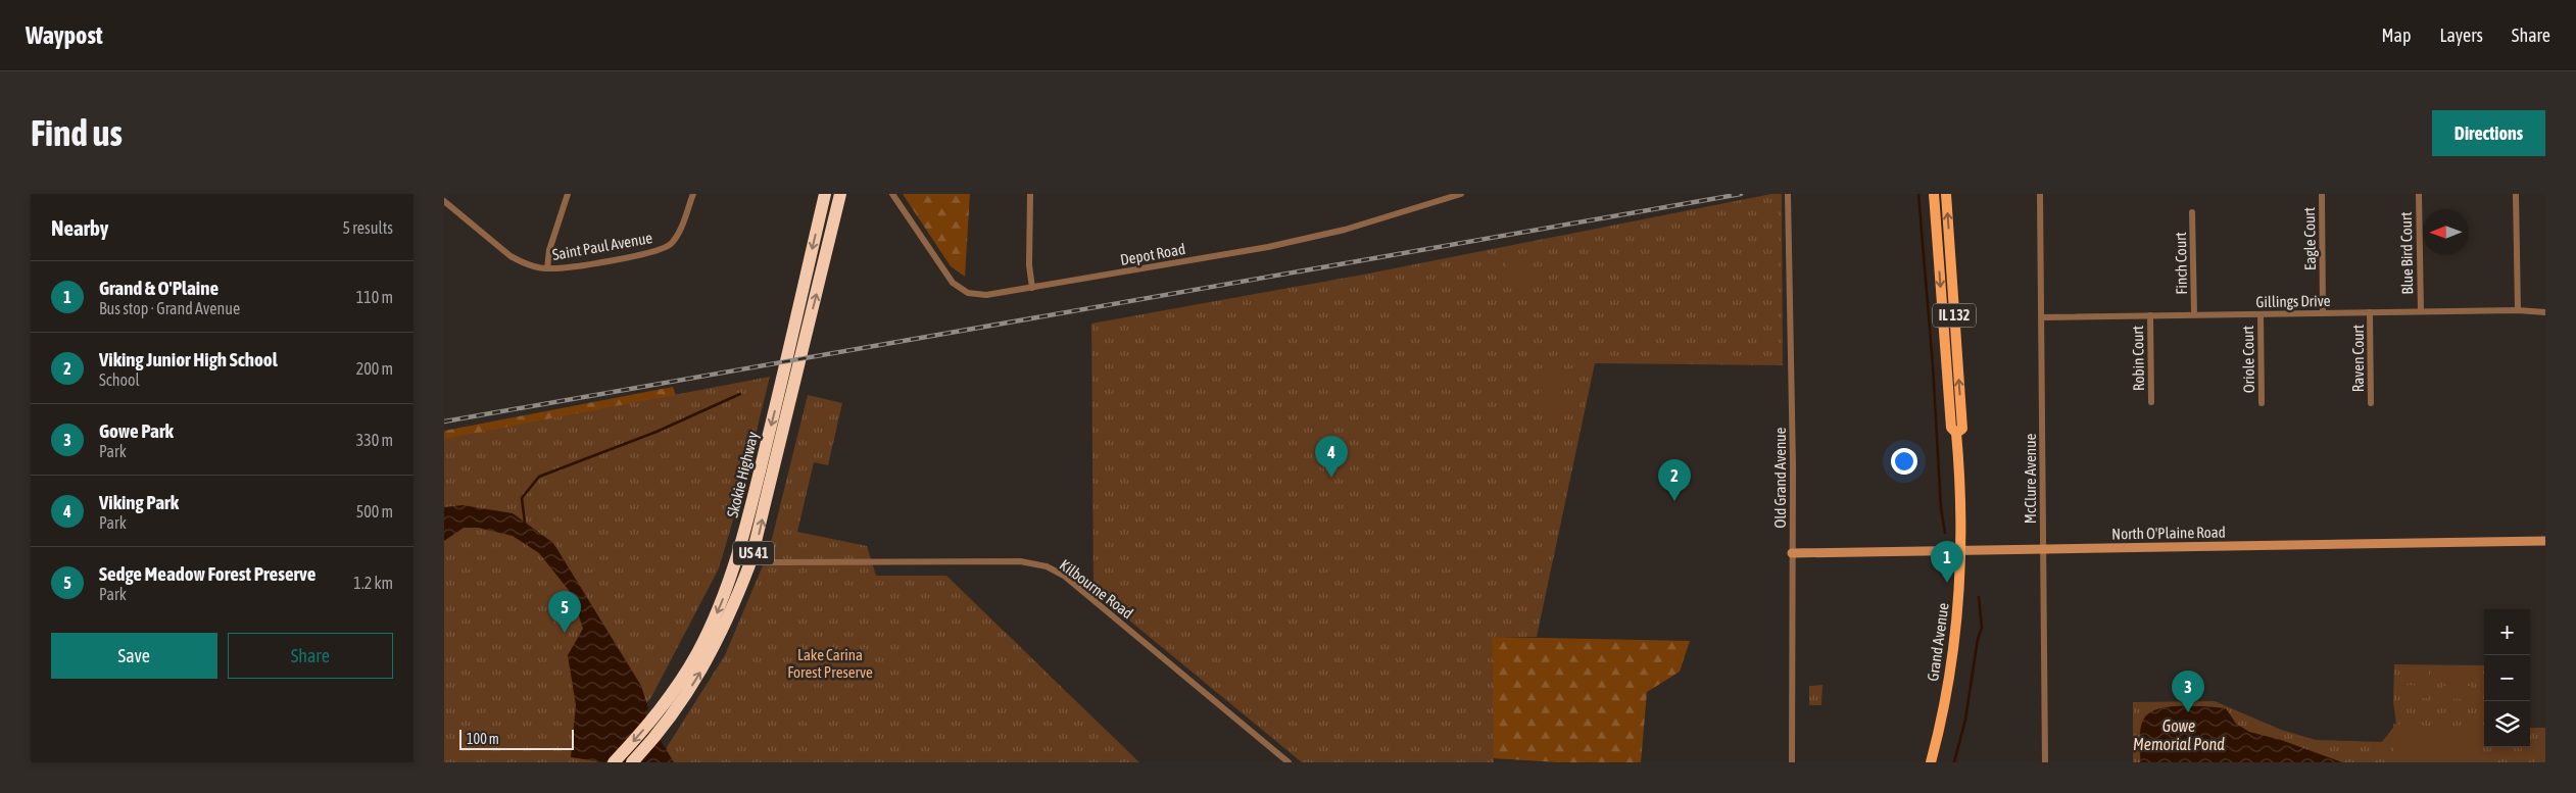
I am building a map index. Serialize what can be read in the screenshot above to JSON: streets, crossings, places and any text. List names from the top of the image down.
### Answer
{
  "streets": {
    "highway": ["Skokie Highway", "US 41"],
    "main road": ["IL 132", "Grand Avenue"],
    "street": [
      "Eagle Court",
      "Saint Paul Avenue",
      "Blue Bird Court",
      "Depot Road",
      "Finch Court",
      "Gillings Drive",
      "Robin Court",
      "Raven Court",
      "Oriole Court",
      "Old Grand Avenue",
      "McClure Avenue",
      "North O'Plaine Road",
      "Kilbourne Road"
    ]
  },
  "crossings": [
    ["Eagle Court", "Gillings Drive"],
    ["Blue Bird Court", "Gillings Drive"],
    ["Finch Court", "Gillings Drive"],
    ["Gillings Drive", "Robin Court"],
    ["Gillings Drive", "Raven Court"],
    ["Gillings Drive", "Oriole Court"],
    ["Gillings Drive", "McClure Avenue"],
    ["Skokie Highway", "Kilbourne Road"],
    ["Old Grand Avenue", "North O'Plaine Road"],
    ["McClure Avenue", "North O'Plaine Road"],
    ["North O'Plaine Road", "Grand Avenue"]
  ],
  "water": ["Gowe Memorial Pond"],
  "parks": ["Lake Carina Forest Preserve"],
  "scale_bar": "100 m",
  "north": "left",
  "page": {
    "header": "Waypost",
    "nav": ["Map", "Layers", "Share"],
    "buttons": [
      "Directions",
      ["Save", "Share"]
    ],
    "title": "Find us",
    "heading": ["Nearby", "5 results"],
    "list": [
      {
        "mark": "1",
        "name": "Grand & O'Plaine",
        "note": "Bus stop · Grand Avenue",
        "value": "110 m"
      },
      {
        "mark": "2",
        "name": "Viking Junior High School",
        "note": "School",
        "value": "200 m"
      },
      {
        "mark": "3",
        "name": "Gowe Park",
        "note": "Park",
        "value": "330 m"
      },
      {
        "mark": "4",
        "name": "Viking Park",
        "note": "Park",
        "value": "500 m"
      },
      {
        "mark": "5",
        "name": "Sedge Meadow Forest Preserve",
        "note": "Park",
        "value": "1.2 km"
      }
    ],
    "pins": [
      "4",
      "2",
      "1",
      "5",
      "3"
    ],
    "map_buttons": ["+", "−"],
    "scale": "100 m"
  }
}
